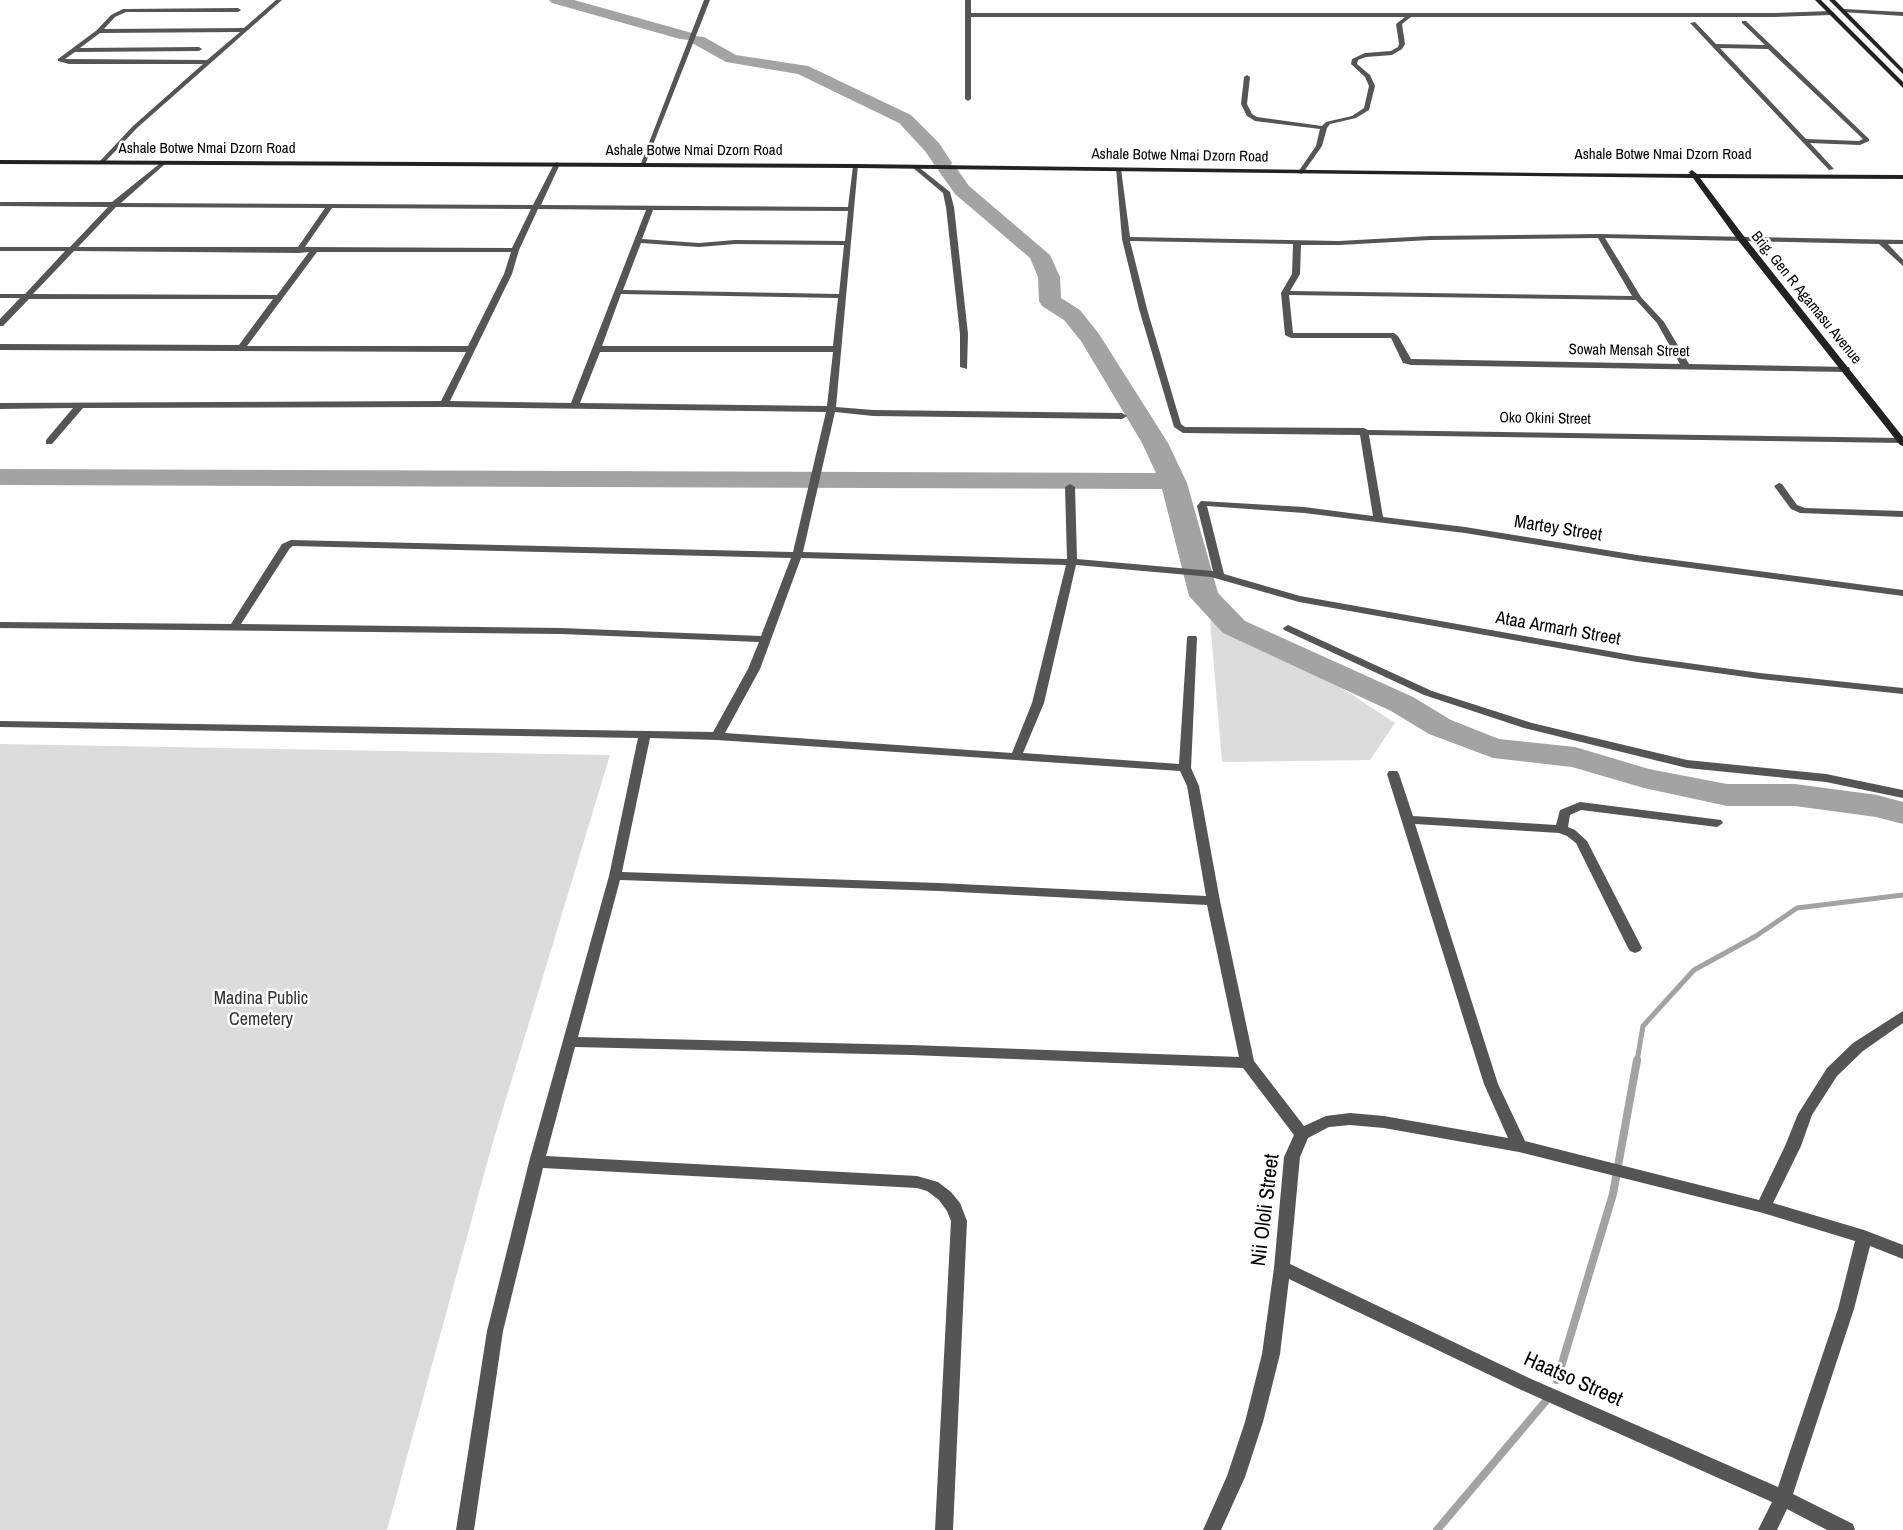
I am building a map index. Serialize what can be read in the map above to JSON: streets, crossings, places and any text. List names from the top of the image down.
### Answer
{
  "streets": {
    "main road": ["Ashale Botwe Nmai Dzorn Road", "Brig. Gen R Agamasu Avenue"],
    "street": [
      "Sowah Mensah Street",
      "Oko Okini Street",
      "Martey Street",
      "Ataa Armarh Street",
      "Nii Ololi Street",
      "Haatso Street"
    ]
  },
  "crossings": [
    ["Ashale Botwe Nmai Dzorn Road", "Brig. Gen R Agamasu Avenue"],
    ["Brig. Gen R Agamasu Avenue", "Sowah Mensah Street"],
    ["Brig. Gen R Agamasu Avenue", "Oko Okini Street"],
    ["Martey Street", "Ataa Armarh Street"],
    ["Nii Ololi Street", "Haatso Street"]
  ],
  "parks": ["Madina Public Cemetery"]
}
